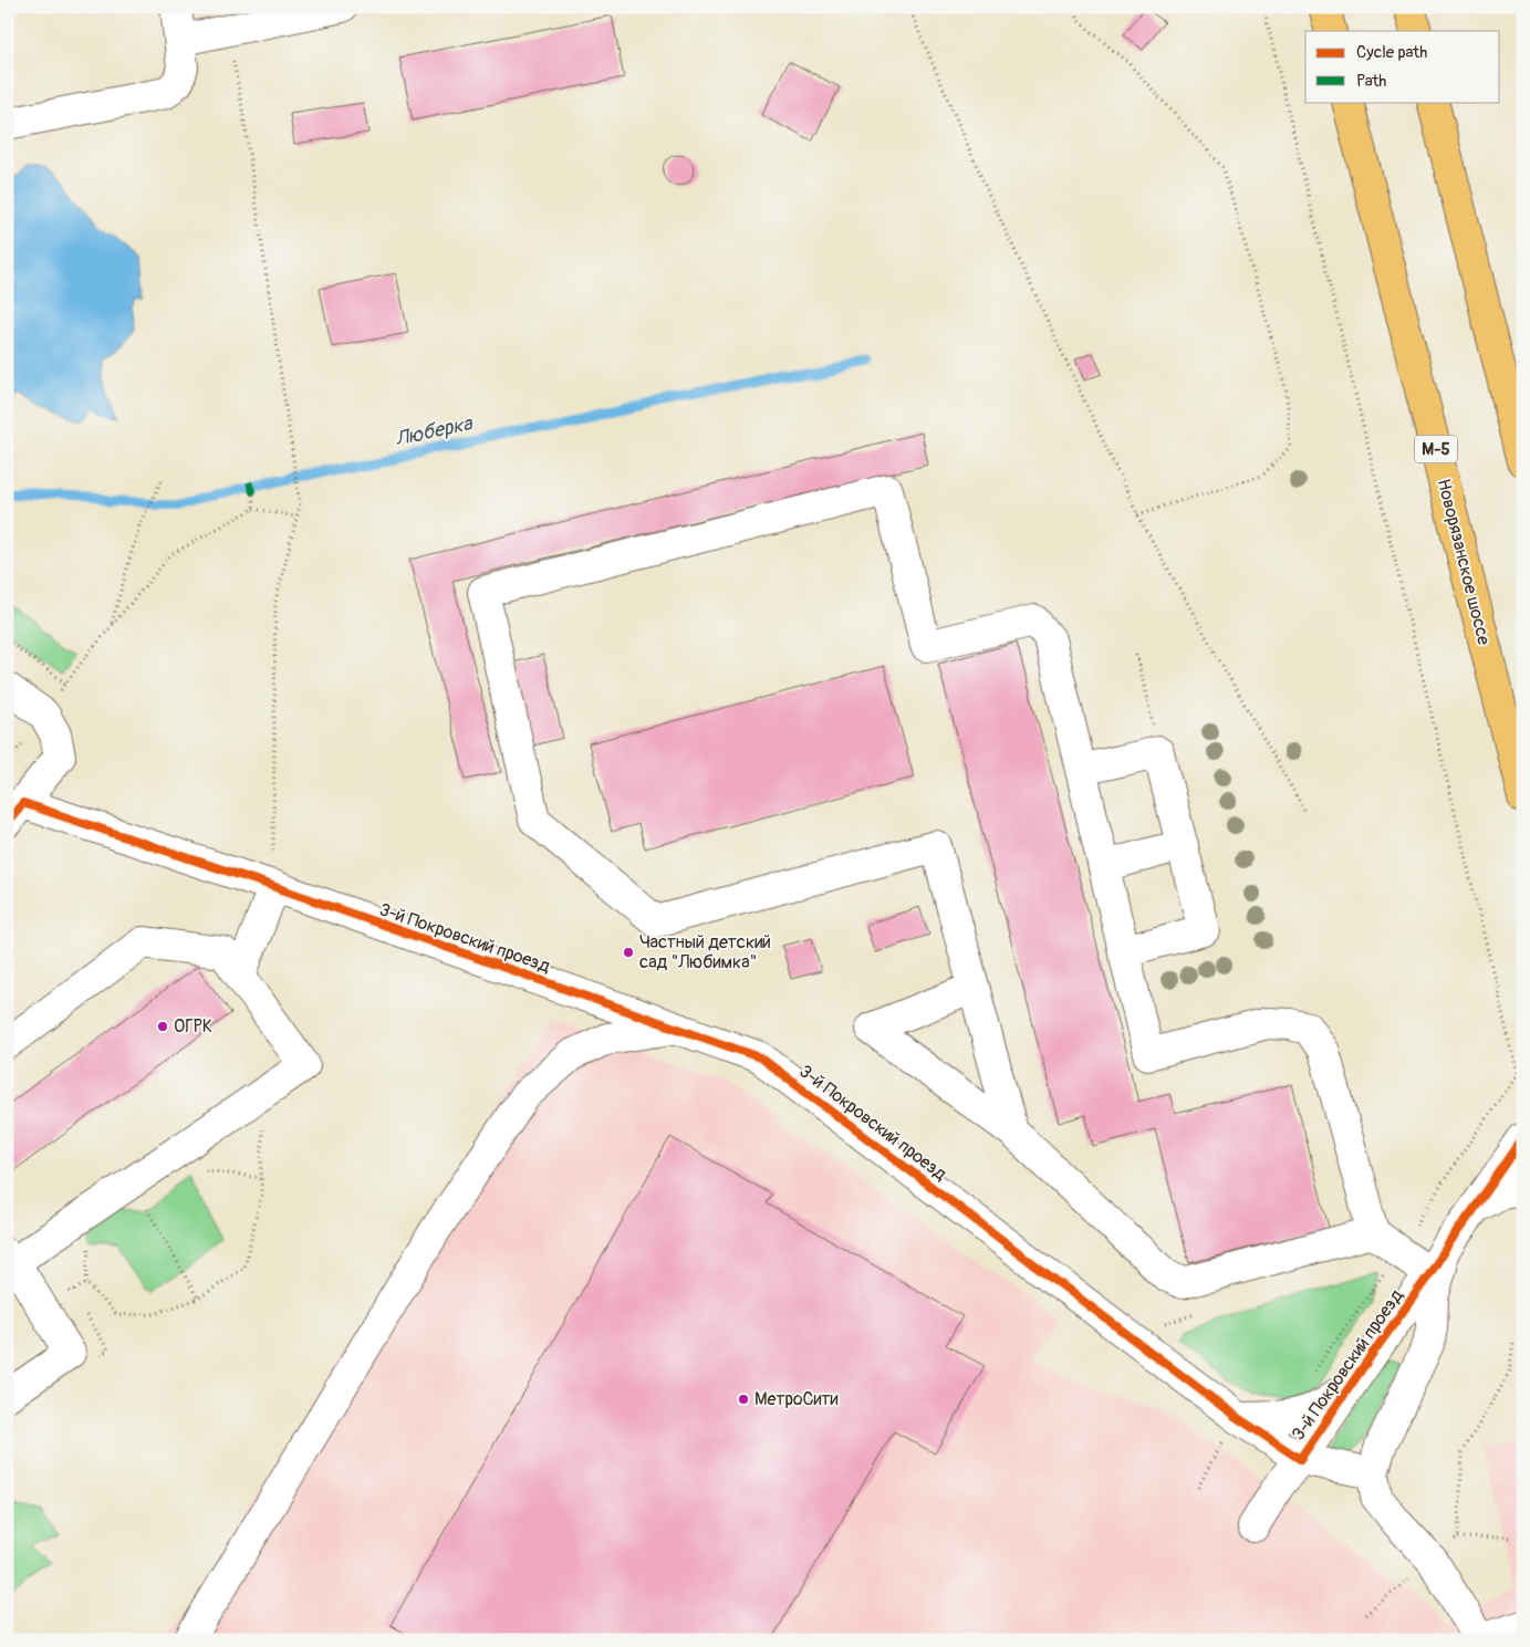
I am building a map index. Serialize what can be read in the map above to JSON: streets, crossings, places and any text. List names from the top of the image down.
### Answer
{
  "streets": {
    "highway": ["М-5", "Новорязанское шоссе"],
    "street": ["3-й Покровский проезд"]
  },
  "water": ["Люберка"],
  "places": ["Частный детский сад \"Любимка\"", "ОГРК", "МетроСити"],
  "legend": ["Cycle path", "Path"]
}
